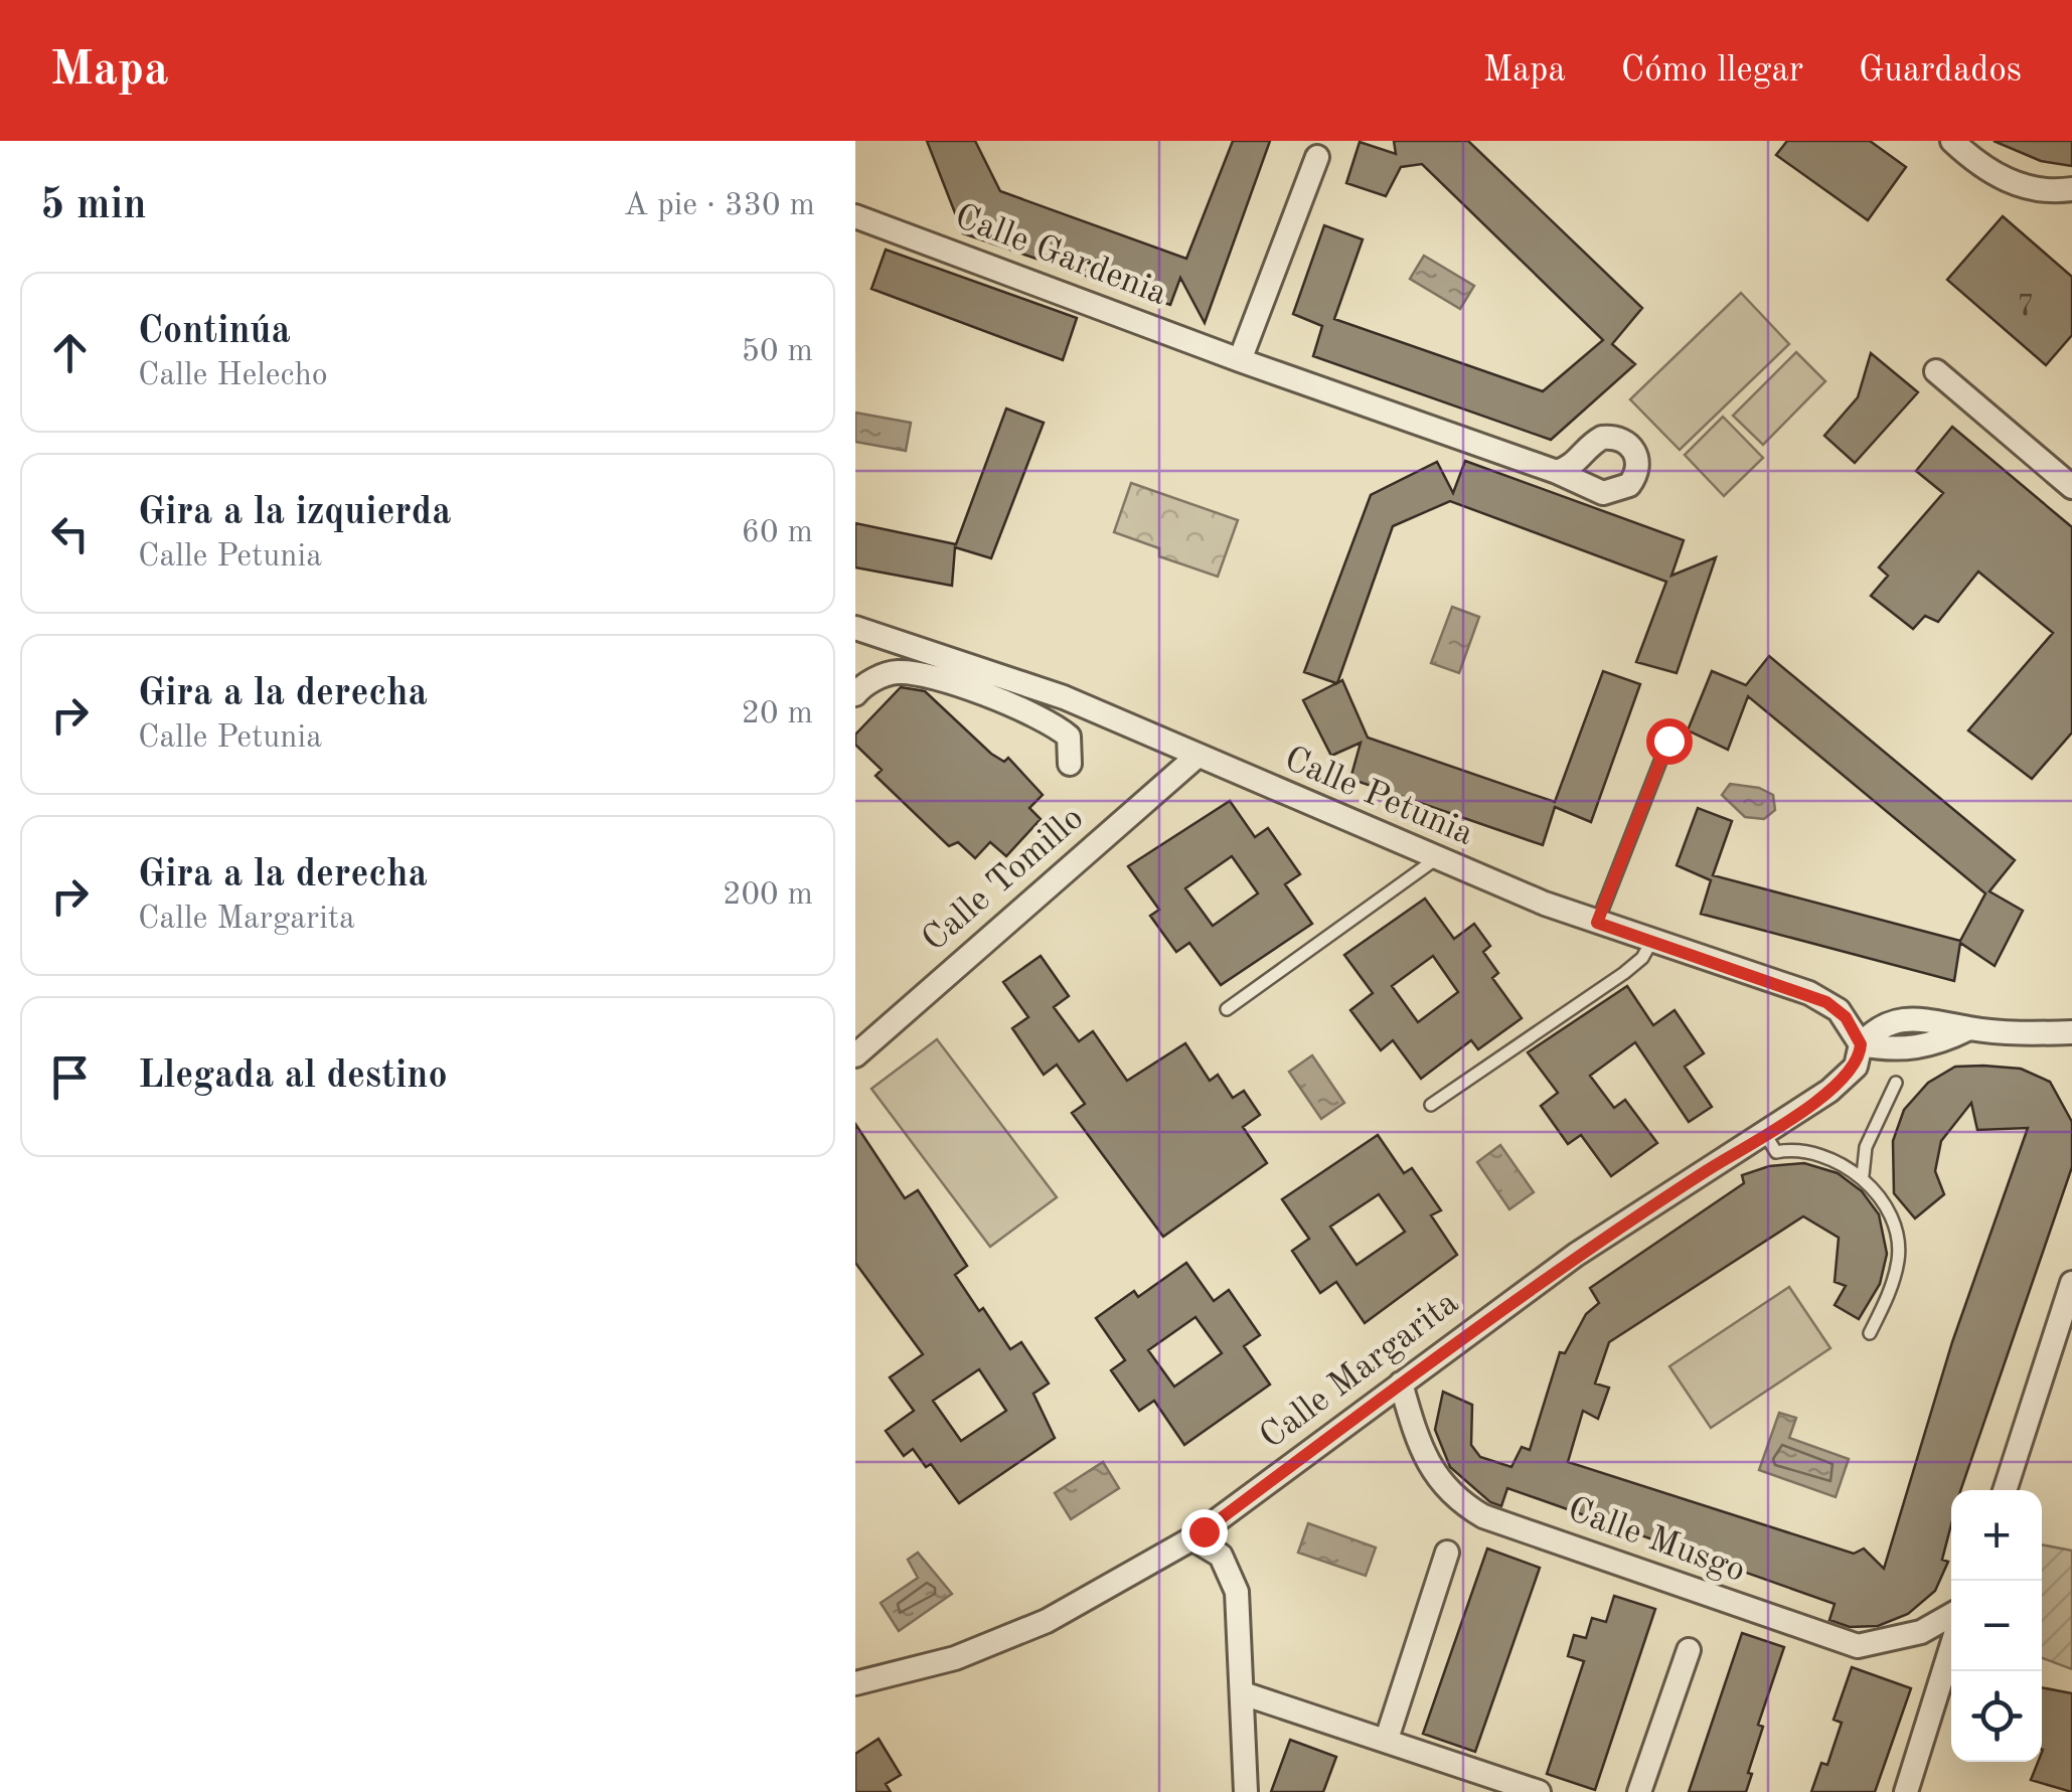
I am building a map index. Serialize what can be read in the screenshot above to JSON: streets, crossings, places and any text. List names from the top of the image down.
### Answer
{
  "streets": {
    "street": [
      "Calle Gardenia",
      "Calle Petunia",
      "Calle Tomillo",
      "Calle Margarita",
      "Calle Musgo"
    ]
  },
  "crossings": [
    ["Calle Petunia", "Calle Tomillo"],
    ["Calle Petunia", "Calle Margarita"],
    ["Calle Margarita", "Calle Musgo"]
  ],
  "house_numbers": ["7"],
  "page": {
    "header": "Mapa",
    "nav": ["Mapa", "Cómo llegar", "Guardados"],
    "heading": ["5 min", "A pie · 330 m"],
    "list": [
      ["Continúa", "Calle Helecho", "50 m"],
      ["Gira a la izquierda", "Calle Petunia", "60 m"],
      ["Gira a la derecha", "Calle Petunia", "20 m"],
      ["Gira a la derecha", "Calle Margarita", "200 m"],
      "Llegada al destino"
    ],
    "map_buttons": ["+", "−"]
  }
}
